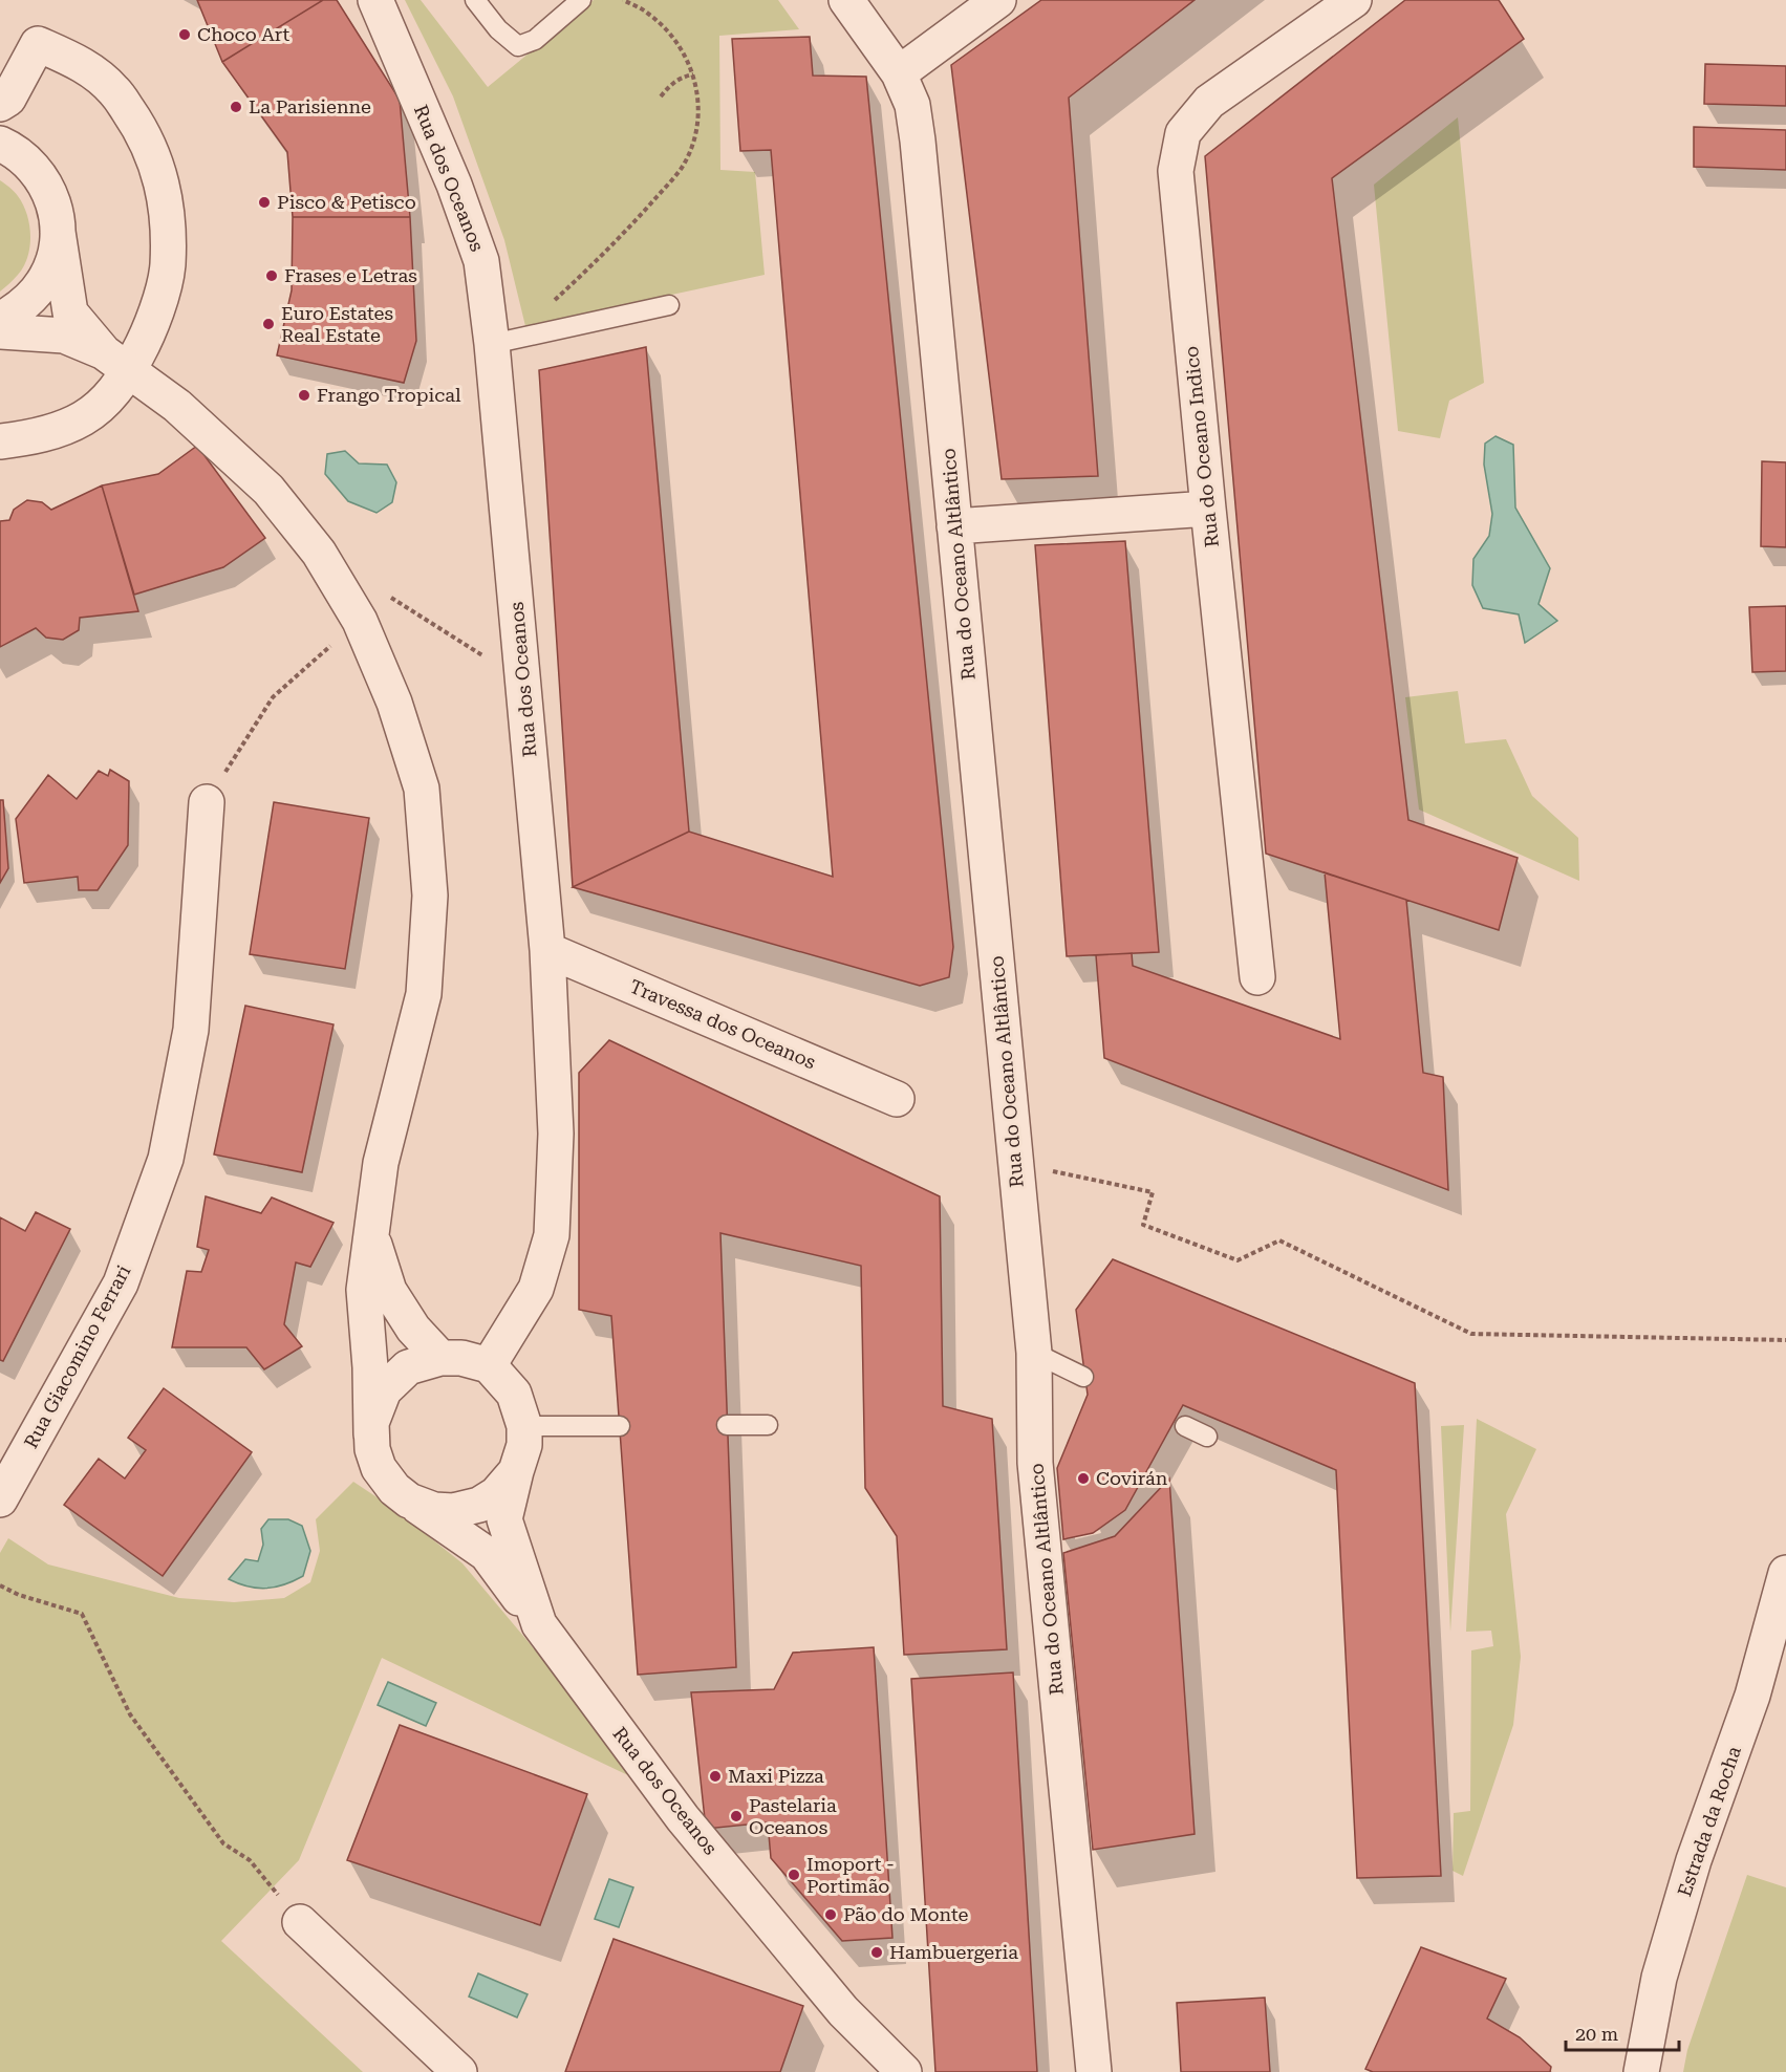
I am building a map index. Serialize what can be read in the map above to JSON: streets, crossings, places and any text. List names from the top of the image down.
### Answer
{
  "streets": {
    "street": [
      "Rua dos Oceanos",
      "Rua do Oceano Indico",
      "Rua do Oceano Altlântico",
      "Travessa dos Oceanos",
      "Rua Giacomino Ferrari",
      "Estrada da Rocha"
    ]
  },
  "crossings": [
    ["Rua dos Oceanos", "Travessa dos Oceanos"]
  ],
  "places": [
    "Choco Art",
    "La Parisienne",
    "Pisco & Petisco",
    "Frases e Letras",
    "Euro Estates Real Estate",
    "Frango Tropical",
    "Covirán",
    "Maxi Pizza",
    "Pastelaria Oceanos",
    "Imoport - Portimão",
    "Pão do Monte",
    "Hambuergeria"
  ],
  "scale_bar": "20 m"
}
